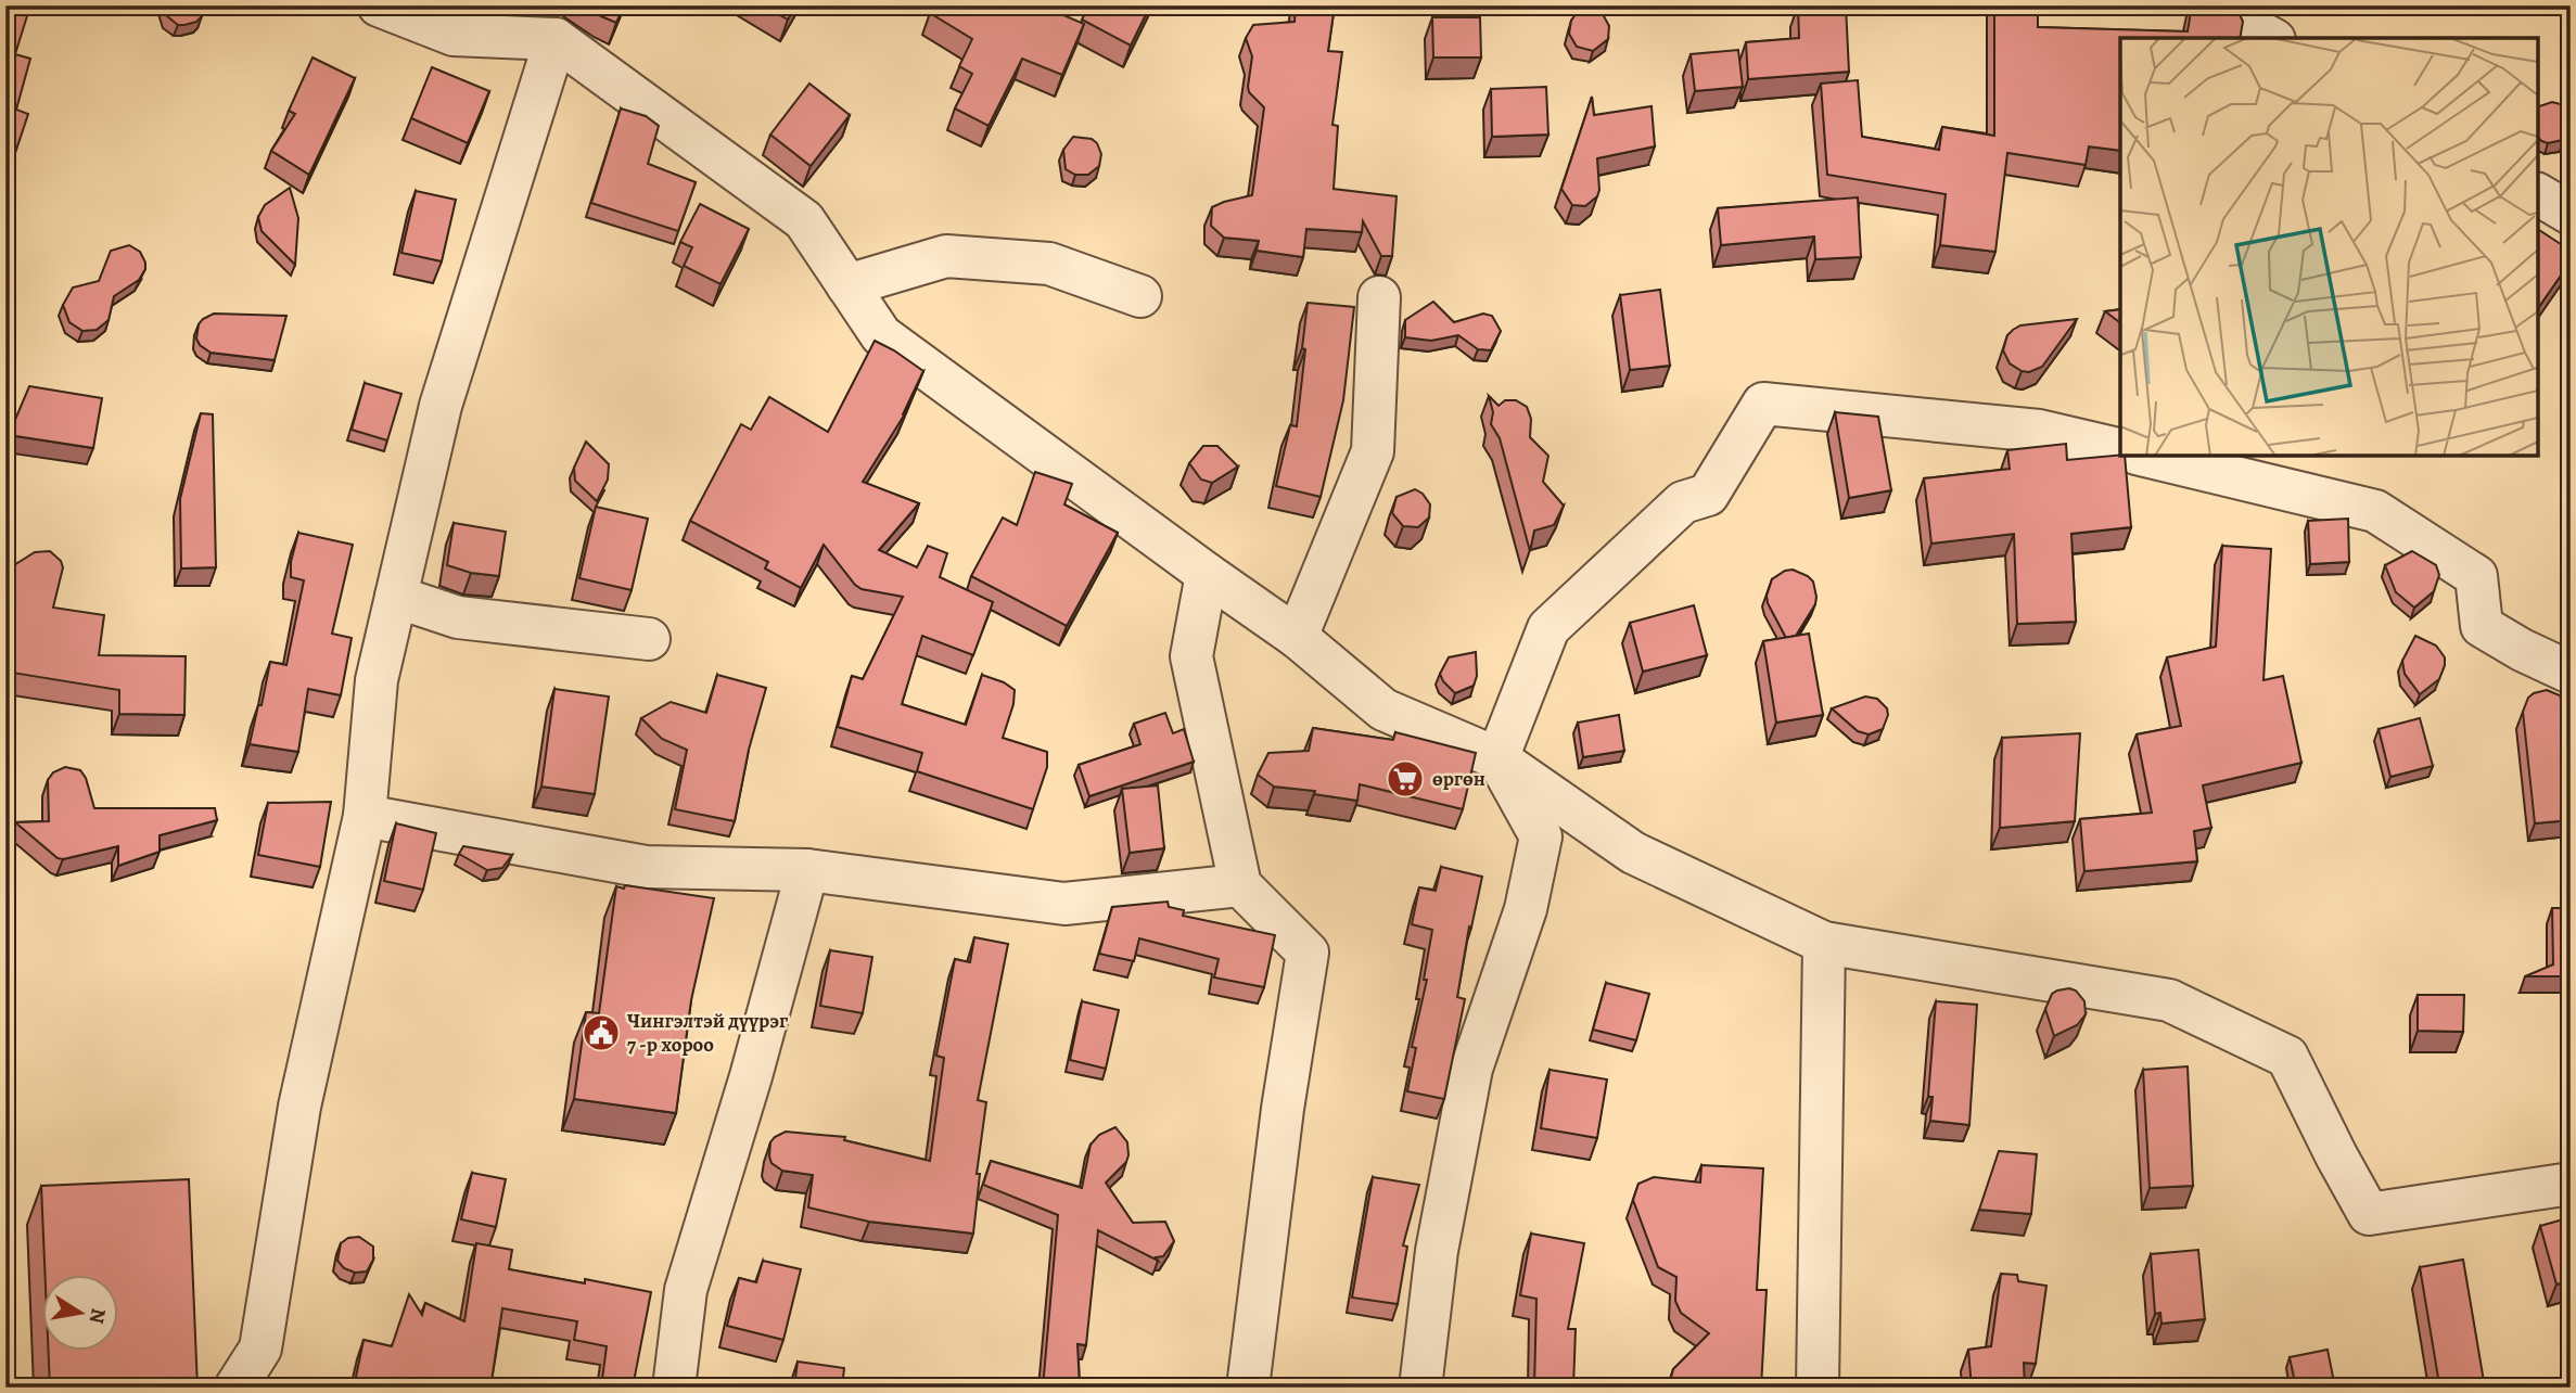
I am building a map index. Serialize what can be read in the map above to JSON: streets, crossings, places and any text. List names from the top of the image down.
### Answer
{
  "places": {
    "supermarket": ["өргөн"],
    "public building": ["Чингэлтэй дүүрэг 7 -р хороо"]
  },
  "north": "right"
}
